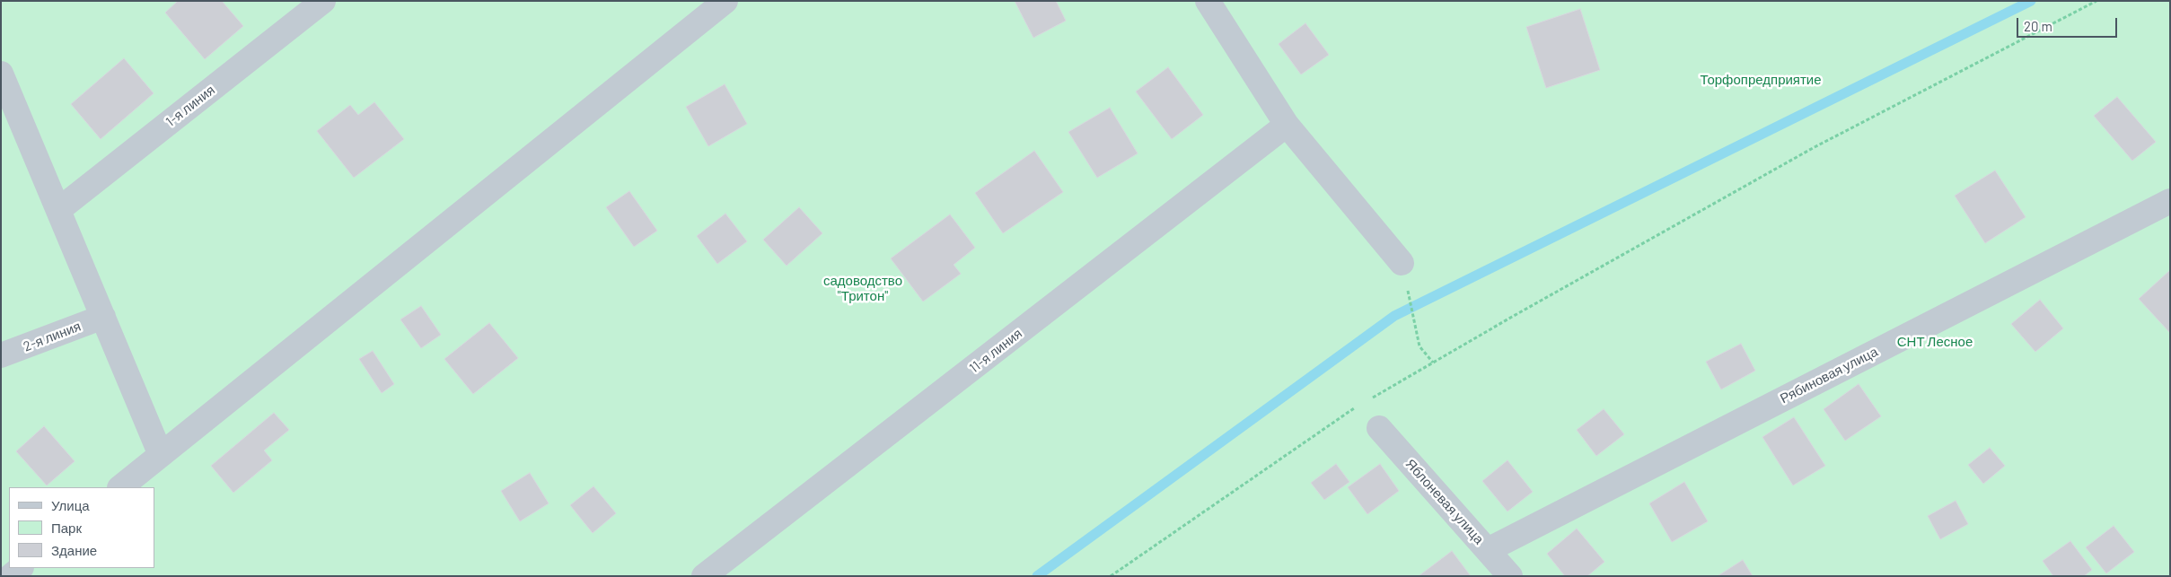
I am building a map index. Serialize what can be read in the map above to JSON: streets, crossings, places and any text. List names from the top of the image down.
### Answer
{
  "streets": {
    "street": [
      "1-я линия",
      "2-я линия",
      "11-я линия",
      "Рябиновая улица",
      "Яблоневая улица"
    ]
  },
  "crossings": [
    ["Рябиновая улица", "Яблоневая улица"]
  ],
  "parks": ["Торфопредприятие", "садоводство \"Тритон\"", "СНТ Лесное"],
  "legend": ["Улица", "Парк", "Здание"],
  "scale_bar": "20 m"
}
